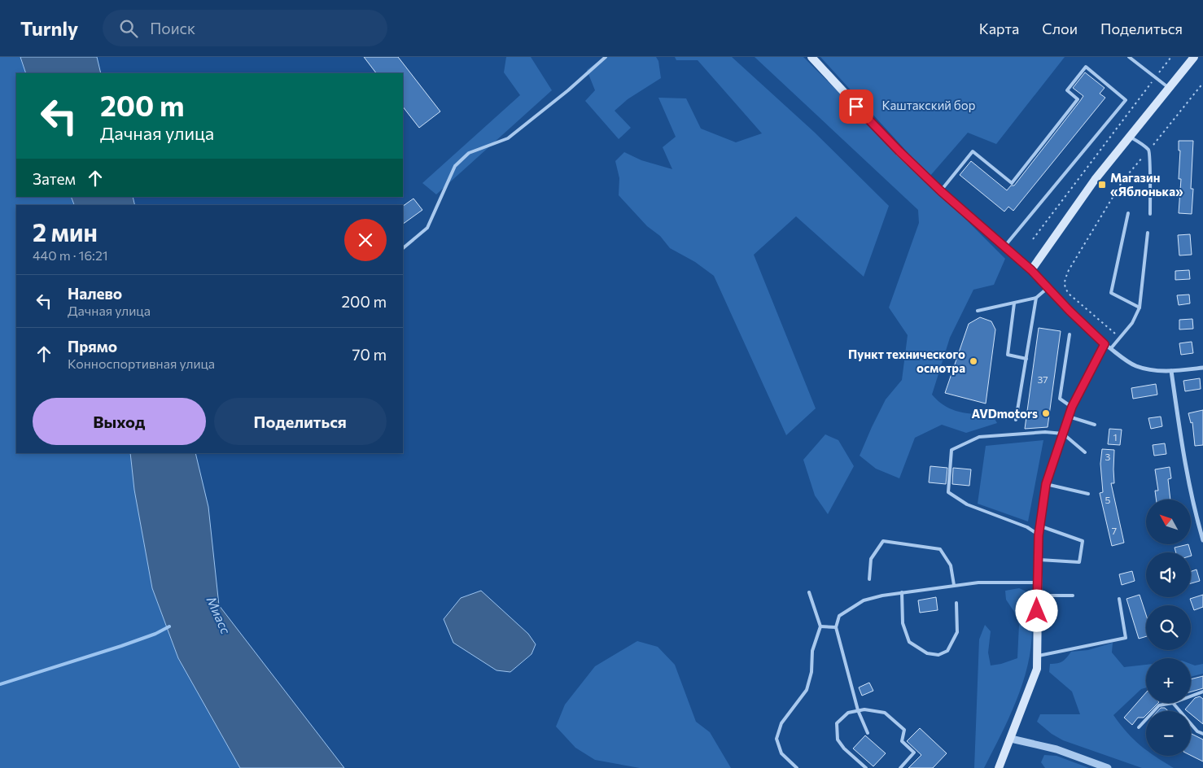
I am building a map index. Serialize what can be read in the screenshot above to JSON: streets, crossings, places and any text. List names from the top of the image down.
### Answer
{
  "water": ["Миасс"],
  "parks": ["Каштакский бор"],
  "places": {
    "transit": ["Магазин «Яблонька»"],
    "other": ["Пункт технического осмотра", "AVDmotors"]
  },
  "house_numbers": [
    "37",
    "1",
    "3",
    "5",
    "7"
  ],
  "north": "top left",
  "page": {
    "header": "Turnly",
    "search": "Поиск",
    "nav": ["Карта", "Слои", "Поделиться"],
    "turn": ["200 m", "Дачная улица"],
    "then": "Затем",
    "heading": ["2 мин", "440 m · 16:21"],
    "list": [
      {
        "name": "Налево",
        "note": "Дачная улица",
        "value": "200 m"
      },
      {
        "name": "Прямо",
        "note": "Конноспортивная улица",
        "value": "70 m"
      }
    ],
    "buttons": ["Выход", "Поделиться"],
    "map_buttons": ["+", "−"]
  }
}
